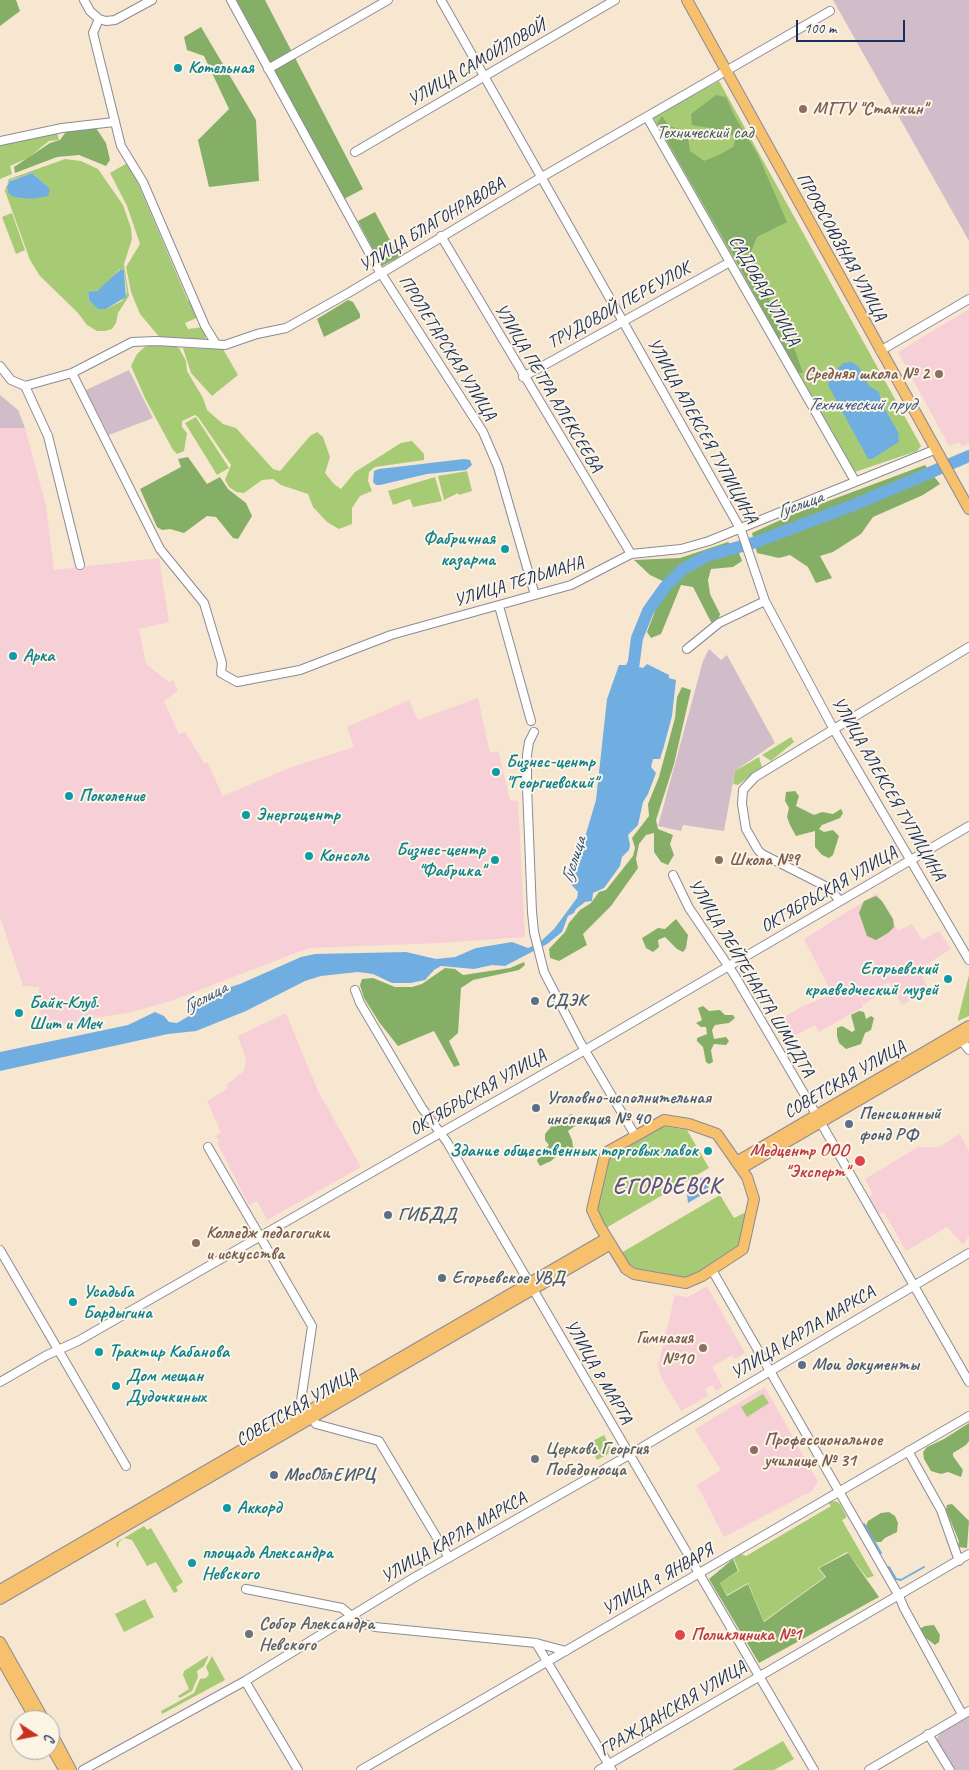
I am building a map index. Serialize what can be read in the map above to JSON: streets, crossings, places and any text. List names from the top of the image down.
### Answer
{
  "streets": {
    "main road": ["ПРОФСОЮЗНАЯ УЛИЦА", "СОВЕТСКАЯ УЛИЦА"],
    "street": [
      "УЛИЦА САМОЙЛОВОЙ",
      "УЛИЦА БЛАГОНРАВОВА",
      "САДОВАЯ УЛИЦА",
      "ТРУДОВОЙ ПЕРЕУЛОК",
      "ПРОЛЕТАРСКАЯ УЛИЦА",
      "УЛИЦА ПЕТРА АЛЕКСЕЕВА",
      "УЛИЦА АЛЕКСЕЯ ТУПИЦИНА",
      "УЛИЦА ТЕЛЬМАНА",
      "ОКТЯБРЬСКАЯ УЛИЦА",
      "УЛИЦА ЛЕЙТЕНАНТА ШМИДТА",
      "УЛИЦА КАРЛА МАРКСА",
      "УЛИЦА 8 МАРТА",
      "УЛИЦА 9 ЯНВАРЯ",
      "ГРАЖДАНСКАЯ УЛИЦА"
    ]
  },
  "crossings": [
    ["УЛИЦА САМОЙЛОВОЙ", "УЛИЦА АЛЕКСЕЯ ТУПИЦИНА"],
    ["УЛИЦА БЛАГОНРАВОВА", "ПРОФСОЮЗНАЯ УЛИЦА"],
    ["УЛИЦА БЛАГОНРАВОВА", "САДОВАЯ УЛИЦА"],
    ["УЛИЦА БЛАГОНРАВОВА", "ПРОЛЕТАРСКАЯ УЛИЦА"],
    ["УЛИЦА БЛАГОНРАВОВА", "УЛИЦА ПЕТРА АЛЕКСЕЕВА"],
    ["УЛИЦА БЛАГОНРАВОВА", "УЛИЦА АЛЕКСЕЯ ТУПИЦИНА"],
    ["УЛИЦА БЛАГОНРАВОВА", "УЛИЦА ТЕЛЬМАНА"],
    ["ПРОФСОЮЗНАЯ УЛИЦА", "УЛИЦА ТЕЛЬМАНА"],
    ["САДОВАЯ УЛИЦА", "ТРУДОВОЙ ПЕРЕУЛОК"],
    ["САДОВАЯ УЛИЦА", "УЛИЦА ТЕЛЬМАНА"],
    ["ТРУДОВОЙ ПЕРЕУЛОК", "УЛИЦА ПЕТРА АЛЕКСЕЕВА"],
    ["ТРУДОВОЙ ПЕРЕУЛОК", "УЛИЦА АЛЕКСЕЯ ТУПИЦИНА"],
    ["ПРОЛЕТАРСКАЯ УЛИЦА", "УЛИЦА ТЕЛЬМАНА"],
    ["УЛИЦА ПЕТРА АЛЕКСЕЕВА", "УЛИЦА ТЕЛЬМАНА"],
    ["УЛИЦА АЛЕКСЕЯ ТУПИЦИНА", "УЛИЦА ТЕЛЬМАНА"],
    ["УЛИЦА АЛЕКСЕЯ ТУПИЦИНА", "ОКТЯБРЬСКАЯ УЛИЦА"],
    ["ОКТЯБРЬСКАЯ УЛИЦА", "УЛИЦА ЛЕЙТЕНАНТА ШМИДТА"],
    ["ОКТЯБРЬСКАЯ УЛИЦА", "УЛИЦА 8 МАРТА"],
    ["УЛИЦА ЛЕЙТЕНАНТА ШМИДТА", "СОВЕТСКАЯ УЛИЦА"],
    ["УЛИЦА ЛЕЙТЕНАНТА ШМИДТА", "УЛИЦА КАРЛА МАРКСА"],
    ["СОВЕТСКАЯ УЛИЦА", "УЛИЦА 8 МАРТА"],
    ["УЛИЦА КАРЛА МАРКСА", "УЛИЦА 8 МАРТА"],
    ["УЛИЦА 8 МАРТА", "УЛИЦА 9 ЯНВАРЯ"],
    ["УЛИЦА 8 МАРТА", "ГРАЖДАНСКАЯ УЛИЦА"]
  ],
  "districts": ["ЕГОРЬЕВСК"],
  "water": ["Технический пруд", "Гуслица"],
  "parks": ["Технический сад"],
  "places": [
    "Котельная",
    "МГТУ \"Станкин\"",
    "Средняя школа № 2",
    "Фабричная казарма",
    "Арка",
    "Бизнес-центр \"Георгиевский\"",
    "Поколение",
    "Энергоцентр",
    "Консоль",
    "Бизнес-центр \"Фабрика\"",
    "Школа №9",
    "Егорьевский краеведческий музей",
    "СДЭК",
    "Байк-Клуб. Шит и Меч",
    "Уголовно-исполнительная инспекция № 40",
    "Пенсионный фонд РФ",
    "Здание общественных торговых лавок",
    "Медцентр ООО \"Эксперт\"",
    "ГИБДД",
    "Колледж педагогики и искусства",
    "Егорьевское УВД",
    "Усадьба Бардыгина",
    "Гимназия №10",
    "Трактир Кабанова",
    "Мои документы",
    "Дом мещан Дудочкиных",
    "Профессиональное училище № 31",
    "Церковь Георгия Победоносца",
    "MосОблЕИРЦ",
    "Аккорд",
    "площадь Александра Невского",
    "Собор Александра Невского",
    "Поликлиника №1"
  ],
  "scale_bar": "100 m",
  "north": "right"
}
